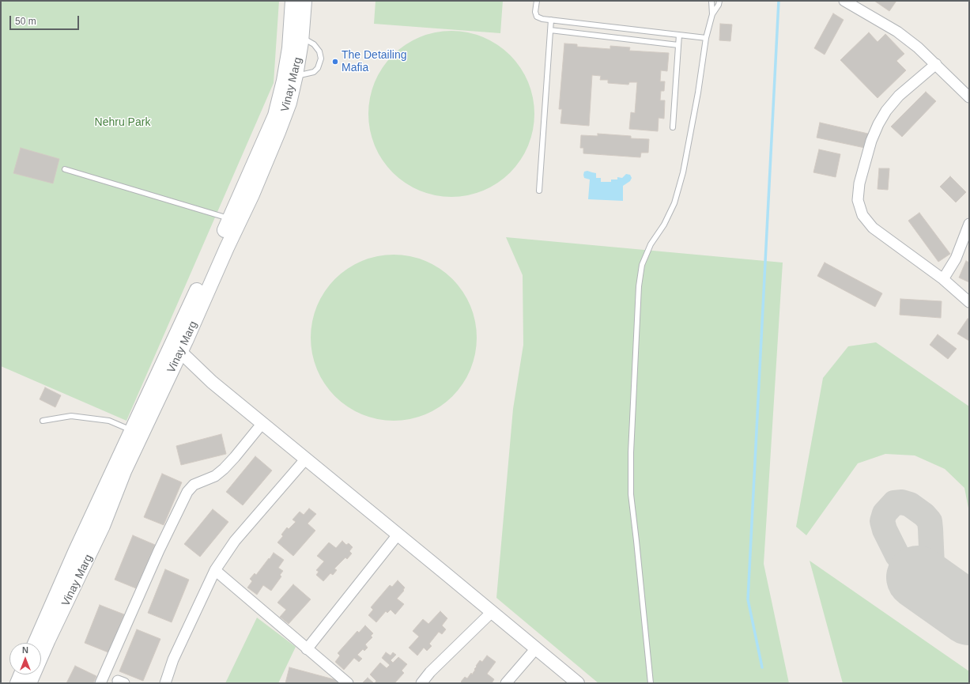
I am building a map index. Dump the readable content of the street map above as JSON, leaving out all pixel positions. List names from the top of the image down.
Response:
{
  "streets": {
    "main road": ["Vinay Marg"]
  },
  "parks": ["Nehru Park"],
  "places": ["The Detailing Mafia"],
  "scale_bar": "50 m",
  "north": "top"
}
